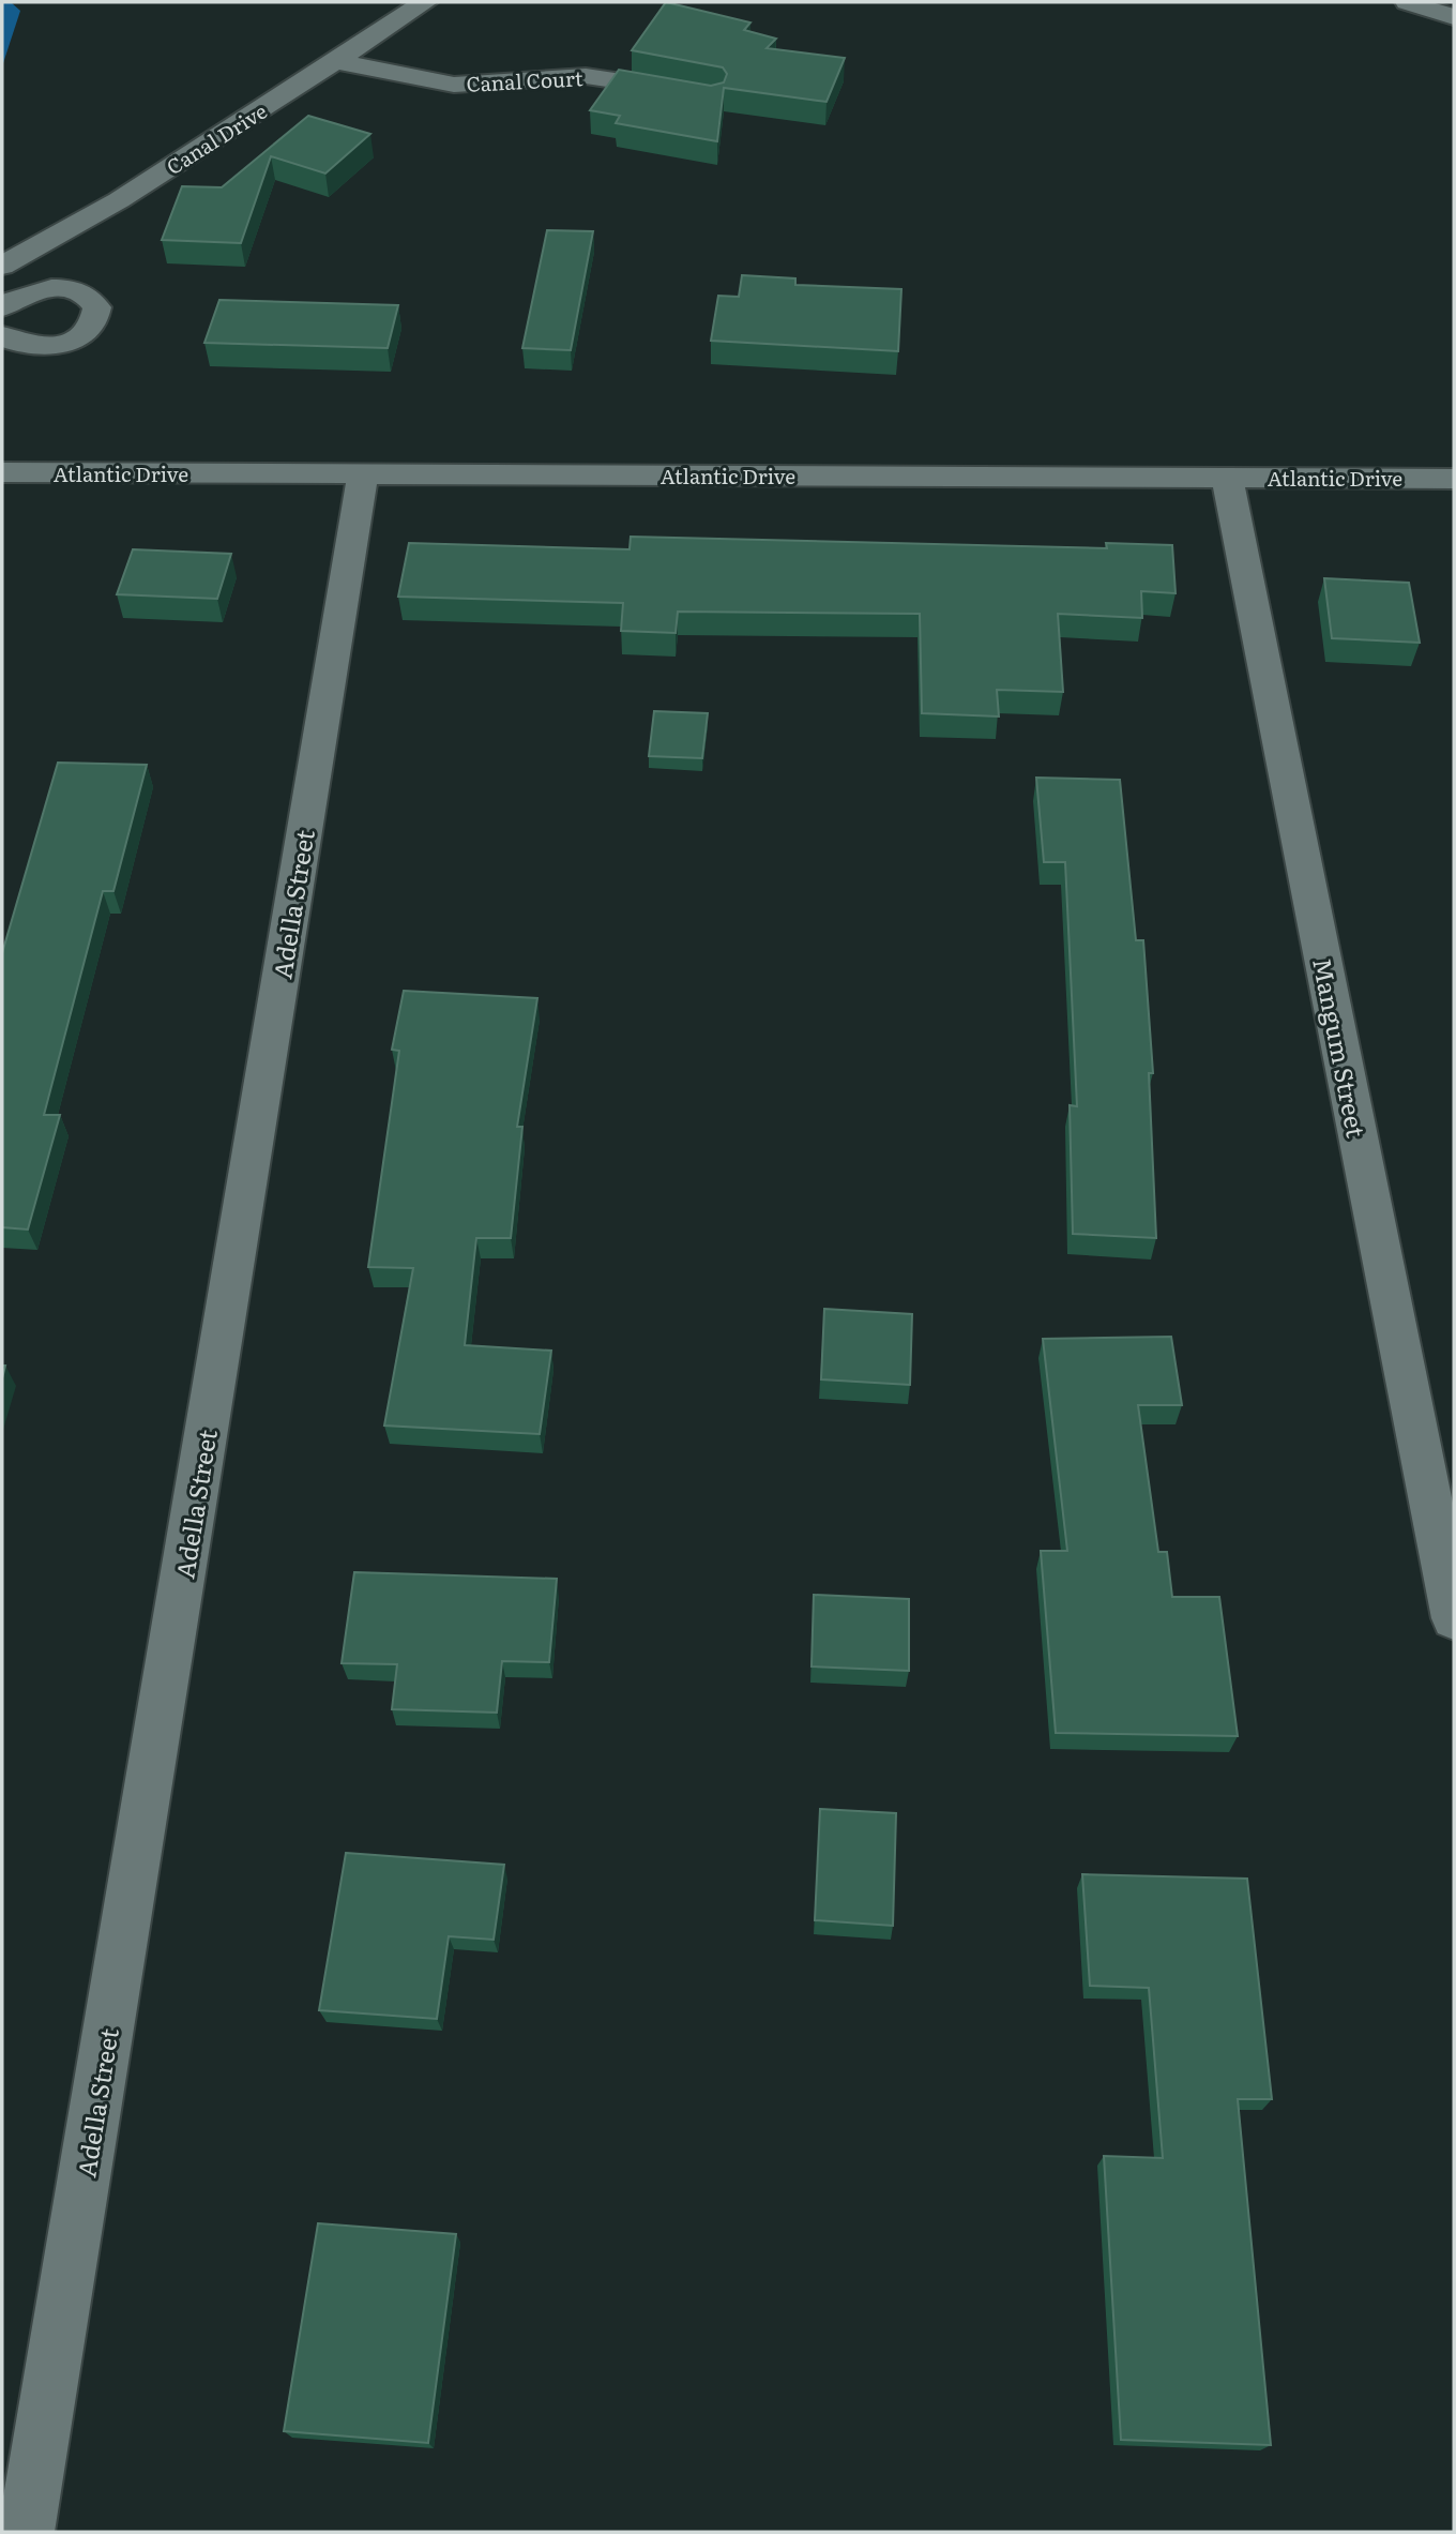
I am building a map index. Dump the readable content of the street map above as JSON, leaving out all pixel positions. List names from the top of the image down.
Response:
{
  "streets": {
    "street": [
      "Canal Court",
      "Canal Drive",
      "Atlantic Drive",
      "Adella Street",
      "Mangum Street"
    ]
  },
  "crossings": [
    ["Canal Court", "Canal Drive"],
    ["Atlantic Drive", "Adella Street"],
    ["Atlantic Drive", "Mangum Street"]
  ]
}
